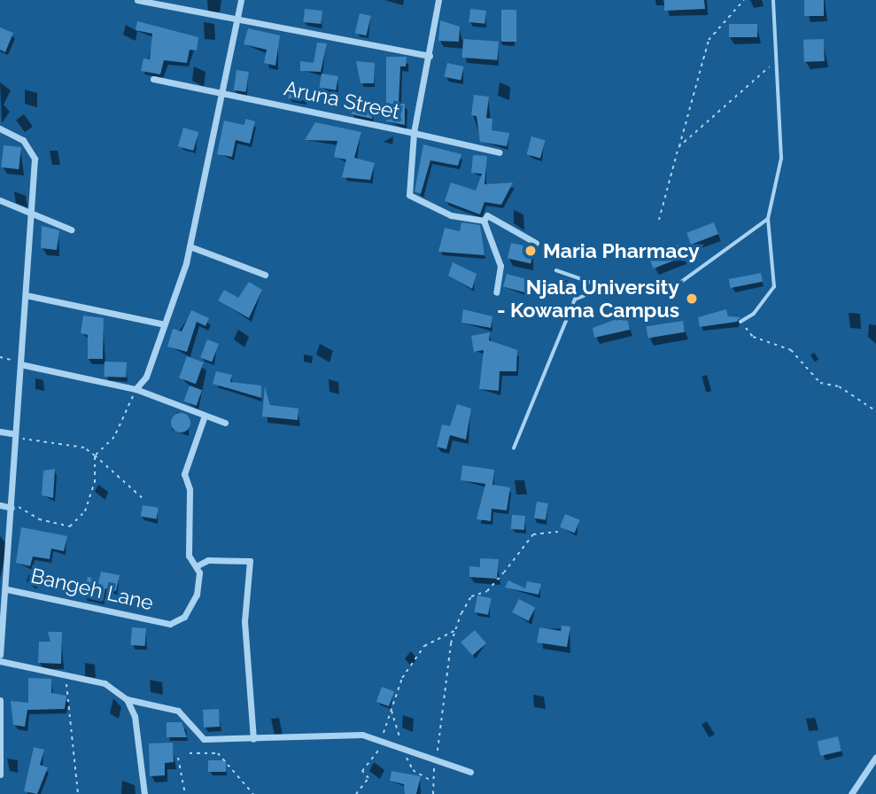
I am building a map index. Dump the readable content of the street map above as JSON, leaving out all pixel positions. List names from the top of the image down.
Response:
{
  "streets": {
    "street": ["Aruna Street", "Bangeh Lane"]
  },
  "places": ["Maria Pharmacy", "Njala University - Kowama Campus"]
}
